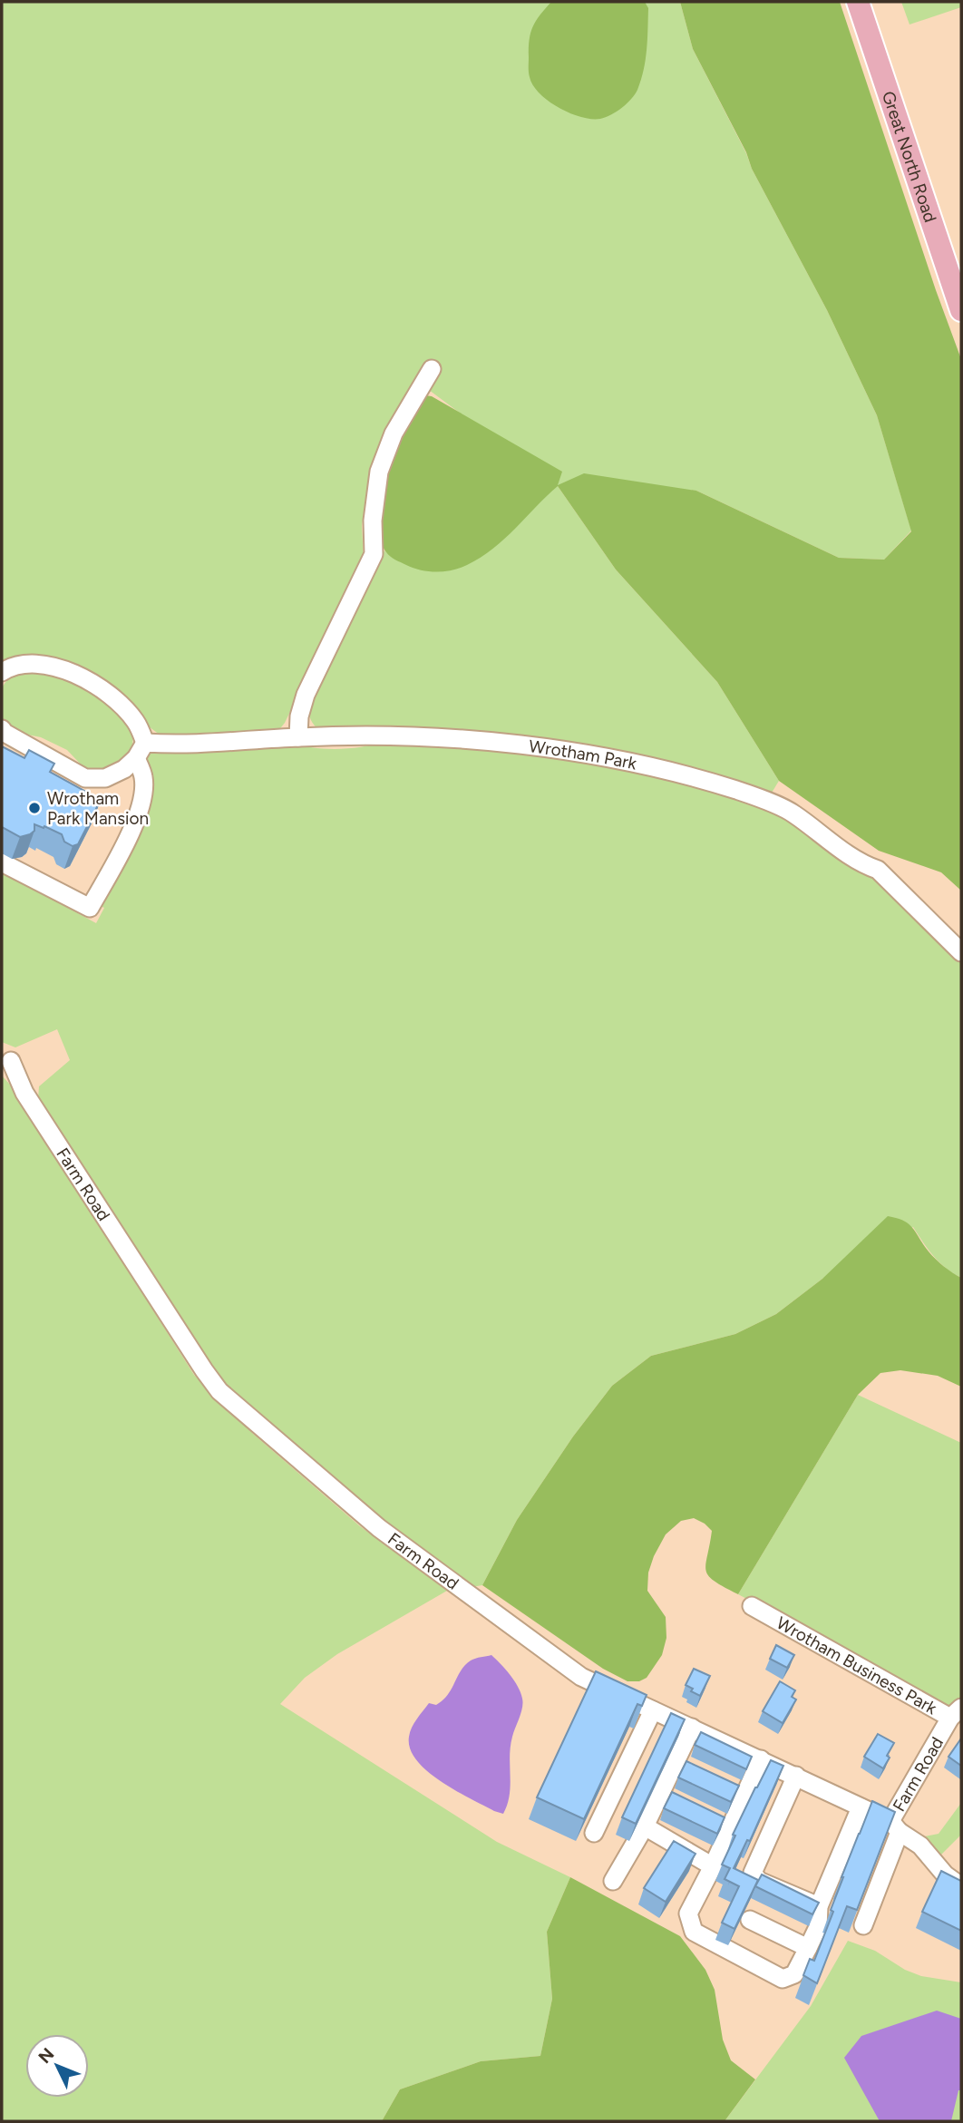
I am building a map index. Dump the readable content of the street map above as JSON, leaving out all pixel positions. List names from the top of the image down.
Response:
{
  "streets": {
    "main road": ["Great North Road"],
    "lane": ["Wrotham Park", "Farm Road", "Wrotham Business Park"]
  },
  "crossings": [
    ["Farm Road", "Wrotham Business Park"]
  ],
  "places": ["Wrotham Park Mansion"],
  "north": "top left"
}
